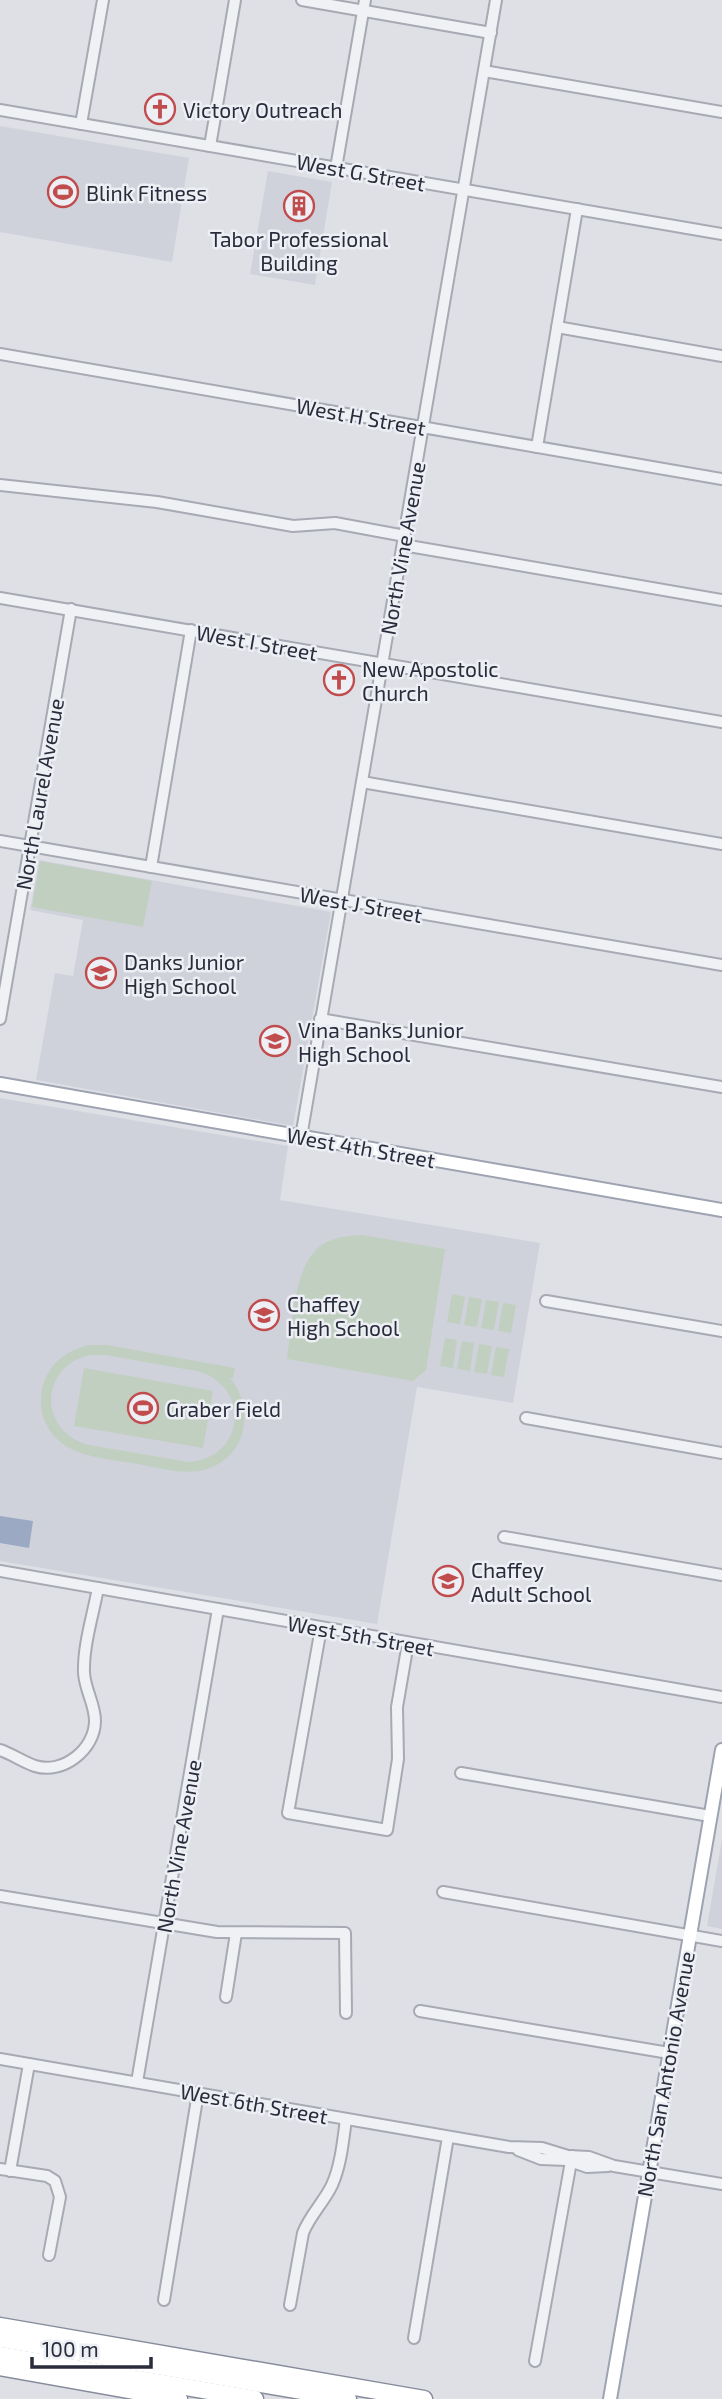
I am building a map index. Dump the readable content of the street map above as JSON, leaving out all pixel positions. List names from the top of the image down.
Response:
{
  "streets": {
    "main road": ["West 4th Street", "North San Antonio Avenue"],
    "street": [
      "West G Street",
      "West H Street",
      "North Vine Avenue",
      "West I Street",
      "North Laurel Avenue",
      "West J Street",
      "West 5th Street",
      "West 6th Street"
    ]
  },
  "crossings": [
    ["West G Street", "North Vine Avenue"],
    ["West H Street", "North Vine Avenue"],
    ["North Vine Avenue", "West I Street"],
    ["North Vine Avenue", "West J Street"],
    ["North Vine Avenue", "West 4th Street"],
    ["North Vine Avenue", "West 5th Street"],
    ["North Vine Avenue", "West 6th Street"],
    ["West I Street", "North Laurel Avenue"],
    ["North Laurel Avenue", "West J Street"],
    ["North San Antonio Avenue", "West 6th Street"]
  ],
  "places": {
    "church": ["Victory Outreach", "New Apostolic Church"],
    "sports": ["Blink Fitness", "Graber Field"],
    "building": ["Tabor Professional Building"],
    "school or university": [
      "Danks Junior High School",
      "Vina Banks Junior High School",
      "Chaffey High School",
      "Chaffey Adult School"
    ]
  },
  "scale_bar": "100 m"
}
